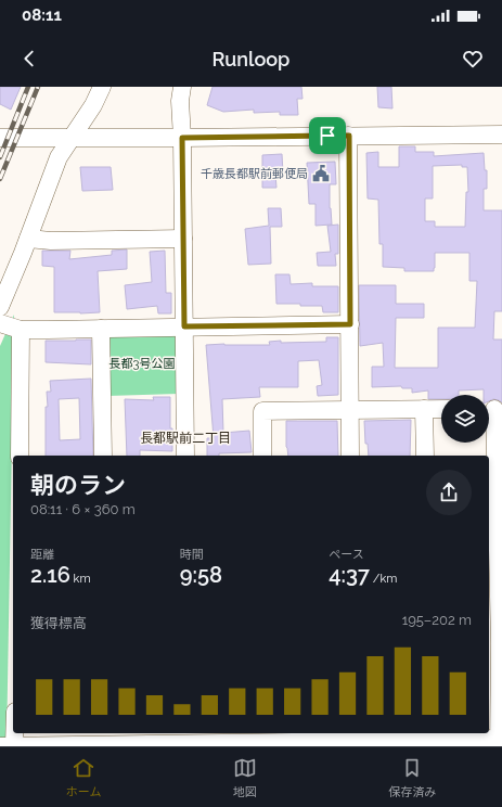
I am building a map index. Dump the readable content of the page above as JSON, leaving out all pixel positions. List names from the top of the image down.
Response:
{
  "districts": ["長都駅前二丁目"],
  "parks": ["長都3号公園"],
  "places": {
    "public building": ["千歳長都駅前郵便局"]
  },
  "page": {
    "status": "08:11",
    "header": "Runloop",
    "heading": ["朝のラン", "08:11 · 6 × 360 m"],
    "stats": [
      ["距離", "2.16 km"],
      ["時間", "9:58"],
      ["ペース", "4:37 /km"]
    ],
    "chart": ["獲得標高", "195–202 m"],
    "tabs": ["ホーム", "地図", "保存済み"]
  }
}
